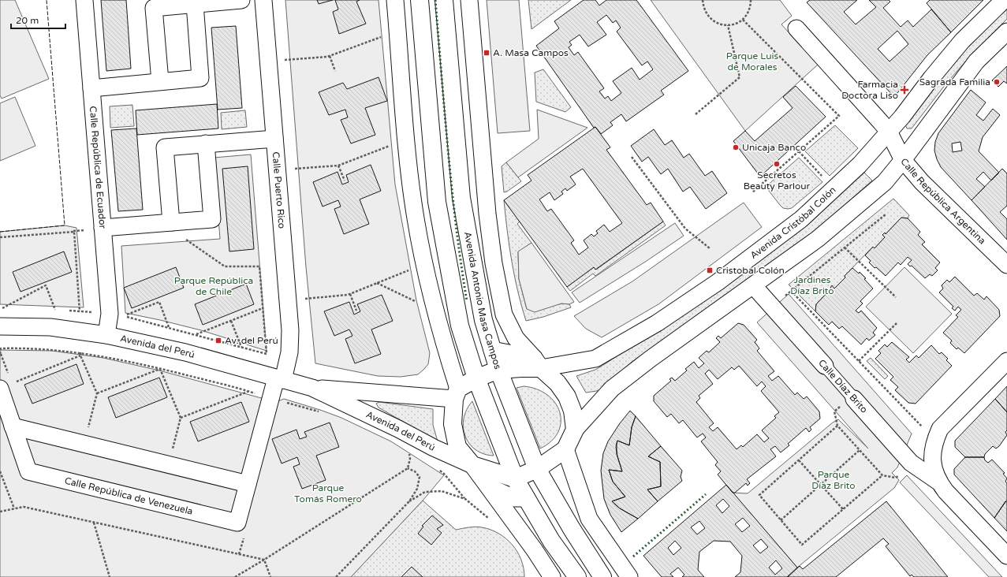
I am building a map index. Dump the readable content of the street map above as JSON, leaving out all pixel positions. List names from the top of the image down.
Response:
{
  "streets": {
    "highway": ["Avenida Antonio Masa Campos"],
    "street": [
      "Calle República de Ecuador",
      "Calle Puerto Rico",
      "Calle República Argentina",
      "Avenida Cristóbal Colón",
      "Avenida del Perú",
      "Calle Díaz Brito",
      "Calle República de Venezuela"
    ]
  },
  "crossings": [
    ["Calle República de Ecuador", "Avenida del Perú"],
    ["Calle Puerto Rico", "Avenida del Perú"],
    ["Calle Puerto Rico", "Calle República de Venezuela"],
    ["Calle República Argentina", "Avenida Cristóbal Colón"],
    ["Avenida Cristóbal Colón", "Avenida Antonio Masa Campos"],
    ["Avenida del Perú", "Calle República de Venezuela"]
  ],
  "parks": [
    "Parque Luis de Morales",
    "Jardines Díaz Brito",
    "Parque República de Chile",
    "Parque Díaz Brito",
    "Parque Tomás Romero"
  ],
  "places": {
    "transit": ["A. Masa Campos", "Cristobal Colón", "Av. del Perú"],
    "other": ["Sagrada Familia", "Unicaja Banco", "Secretos Beauty Parlour"],
    "health": ["Farmacia Doctora Liso"]
  },
  "scale_bar": "20 m"
}
